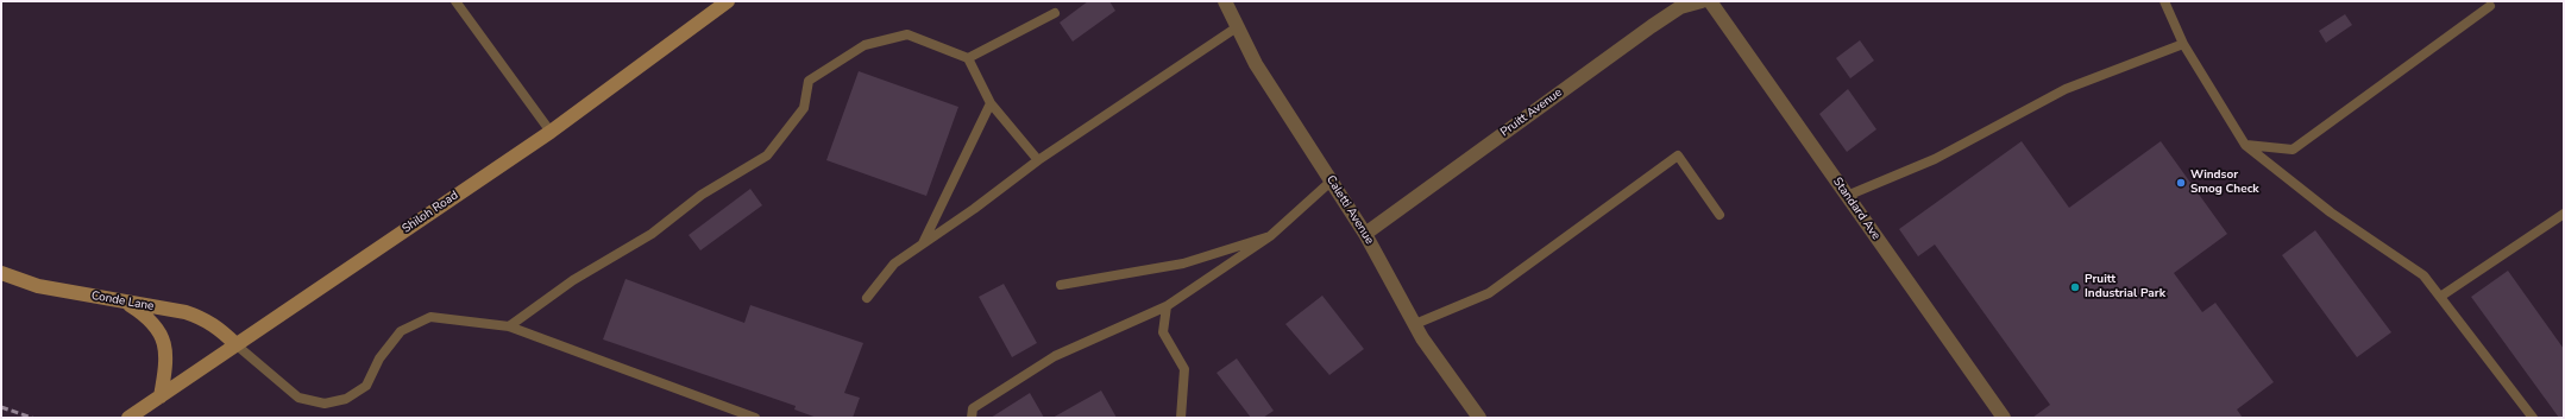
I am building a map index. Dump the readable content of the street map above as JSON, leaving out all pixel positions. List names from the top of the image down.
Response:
{
  "streets": {
    "main road": ["Shiloh Road", "Conde Lane"],
    "street": ["Pruitt Avenue", "Standard Ave", "Caletti Avenue"]
  },
  "crossings": [
    ["Pruitt Avenue", "Caletti Avenue"],
    ["Shiloh Road", "Conde Lane"]
  ],
  "places": ["Windsor Smog Check", "Pruitt Industrial Park"]
}
